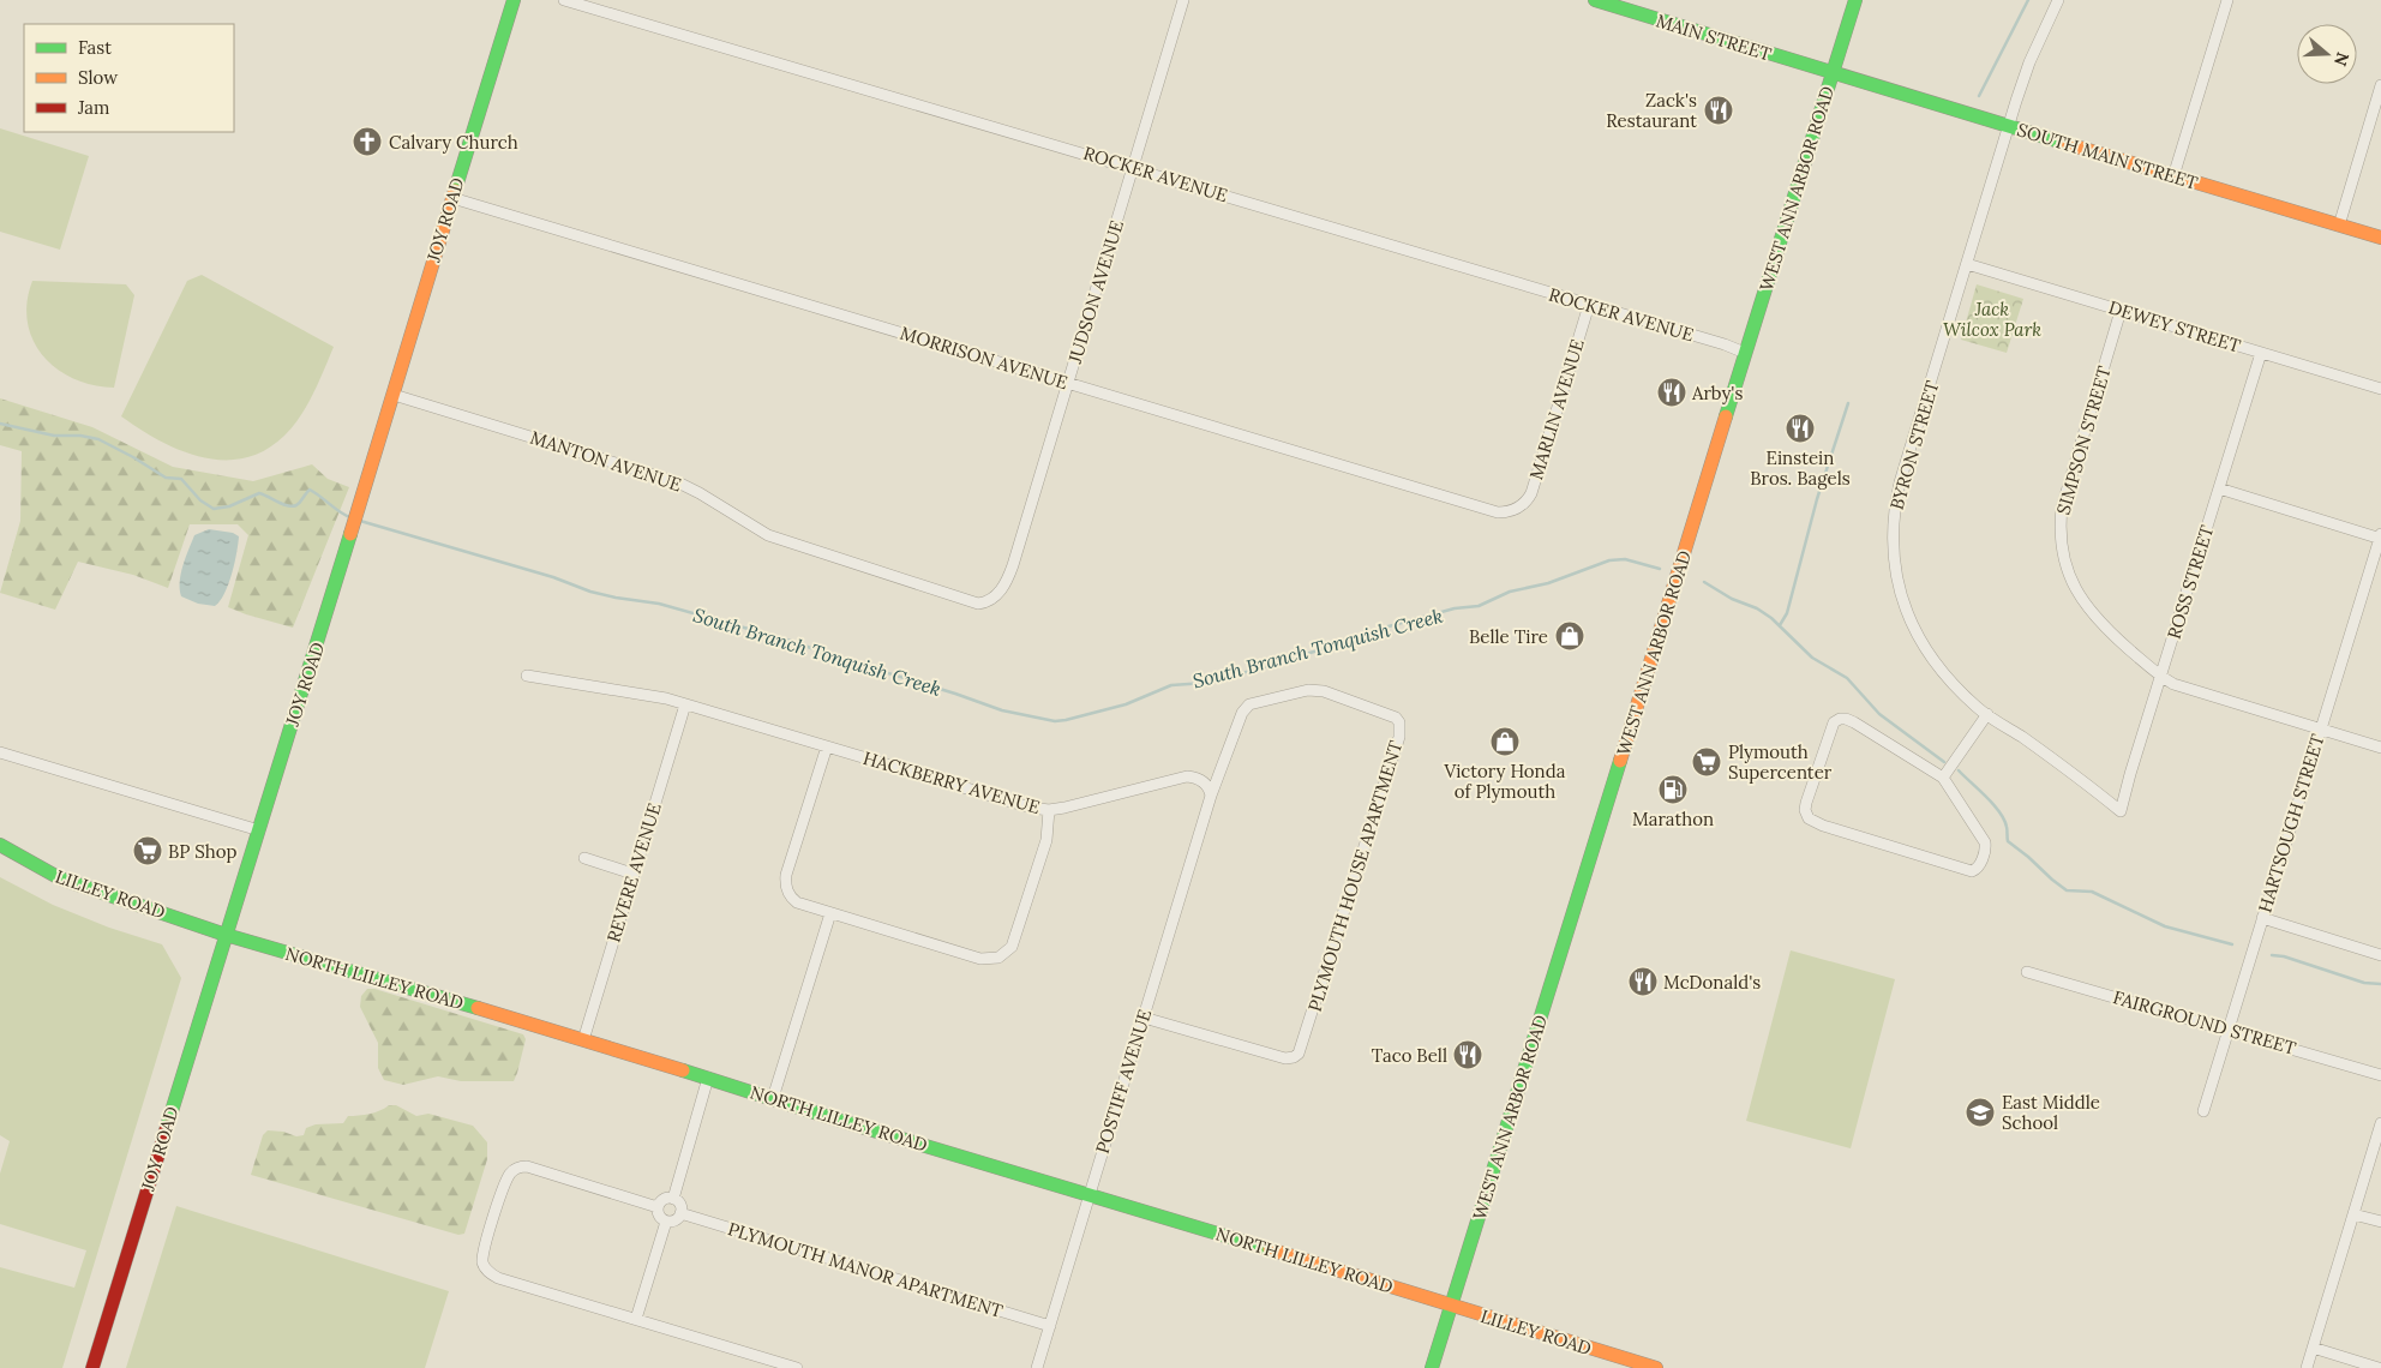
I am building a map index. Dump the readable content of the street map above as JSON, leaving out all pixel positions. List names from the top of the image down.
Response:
{
  "streets": {
    "street": [
      "MAIN STREET",
      "SOUTH MAIN STREET",
      "ROCKER AVENUE",
      "WEST ANN ARBOR ROAD",
      "JOY ROAD",
      "JUDSON AVENUE",
      "DEWEY STREET",
      "MORRISON AVENUE",
      "MARLIN AVENUE",
      "SIMPSON STREET",
      "BYRON STREET",
      "MANTON AVENUE",
      "ROSS STREET",
      "HACKBERRY AVENUE",
      "HARTSOUGH STREET",
      "REVERE AVENUE",
      "PLYMOUTH HOUSE APARTMENT",
      "LILLEY ROAD",
      "NORTH LILLEY ROAD",
      "FAIRGROUND STREET",
      "POSTIFF AVENUE",
      "PLYMOUTH MANOR APARTMENT"
    ]
  },
  "crossings": [
    ["MAIN STREET", "SOUTH MAIN STREET"],
    ["MAIN STREET", "WEST ANN ARBOR ROAD"],
    ["SOUTH MAIN STREET", "WEST ANN ARBOR ROAD"],
    ["SOUTH MAIN STREET", "BYRON STREET"],
    ["ROCKER AVENUE", "WEST ANN ARBOR ROAD"],
    ["ROCKER AVENUE", "JUDSON AVENUE"],
    ["ROCKER AVENUE", "MARLIN AVENUE"],
    ["WEST ANN ARBOR ROAD", "LILLEY ROAD"],
    ["WEST ANN ARBOR ROAD", "NORTH LILLEY ROAD"],
    ["JOY ROAD", "MORRISON AVENUE"],
    ["JOY ROAD", "MANTON AVENUE"],
    ["JOY ROAD", "LILLEY ROAD"],
    ["JOY ROAD", "NORTH LILLEY ROAD"],
    ["JUDSON AVENUE", "MORRISON AVENUE"],
    ["JUDSON AVENUE", "MANTON AVENUE"],
    ["DEWEY STREET", "SIMPSON STREET"],
    ["DEWEY STREET", "BYRON STREET"],
    ["DEWEY STREET", "ROSS STREET"],
    ["MORRISON AVENUE", "MARLIN AVENUE"],
    ["SIMPSON STREET", "ROSS STREET"],
    ["SIMPSON STREET", "HARTSOUGH STREET"],
    ["BYRON STREET", "ROSS STREET"],
    ["HACKBERRY AVENUE", "REVERE AVENUE"],
    ["HACKBERRY AVENUE", "PLYMOUTH HOUSE APARTMENT"],
    ["HACKBERRY AVENUE", "POSTIFF AVENUE"],
    ["HARTSOUGH STREET", "FAIRGROUND STREET"],
    ["REVERE AVENUE", "NORTH LILLEY ROAD"],
    ["PLYMOUTH HOUSE APARTMENT", "POSTIFF AVENUE"],
    ["LILLEY ROAD", "NORTH LILLEY ROAD"],
    ["NORTH LILLEY ROAD", "POSTIFF AVENUE"],
    ["POSTIFF AVENUE", "PLYMOUTH MANOR APARTMENT"]
  ],
  "water": ["South Branch Tonquish Creek"],
  "parks": ["Jack Wilcox Park"],
  "places": {
    "restaurant": [
      "Zack's Restaurant",
      "Arby's",
      "Einstein Bros. Bagels",
      "McDonald's",
      "Taco Bell"
    ],
    "church": ["Calvary Church"],
    "shop": ["Belle Tire", "Victory Honda of Plymouth"],
    "supermarket": ["Plymouth Supercenter", "BP Shop"],
    "fuel station": ["Marathon"],
    "school or university": ["East Middle School"]
  },
  "legend": ["Fast", "Slow", "Jam"],
  "north": "right"
}
